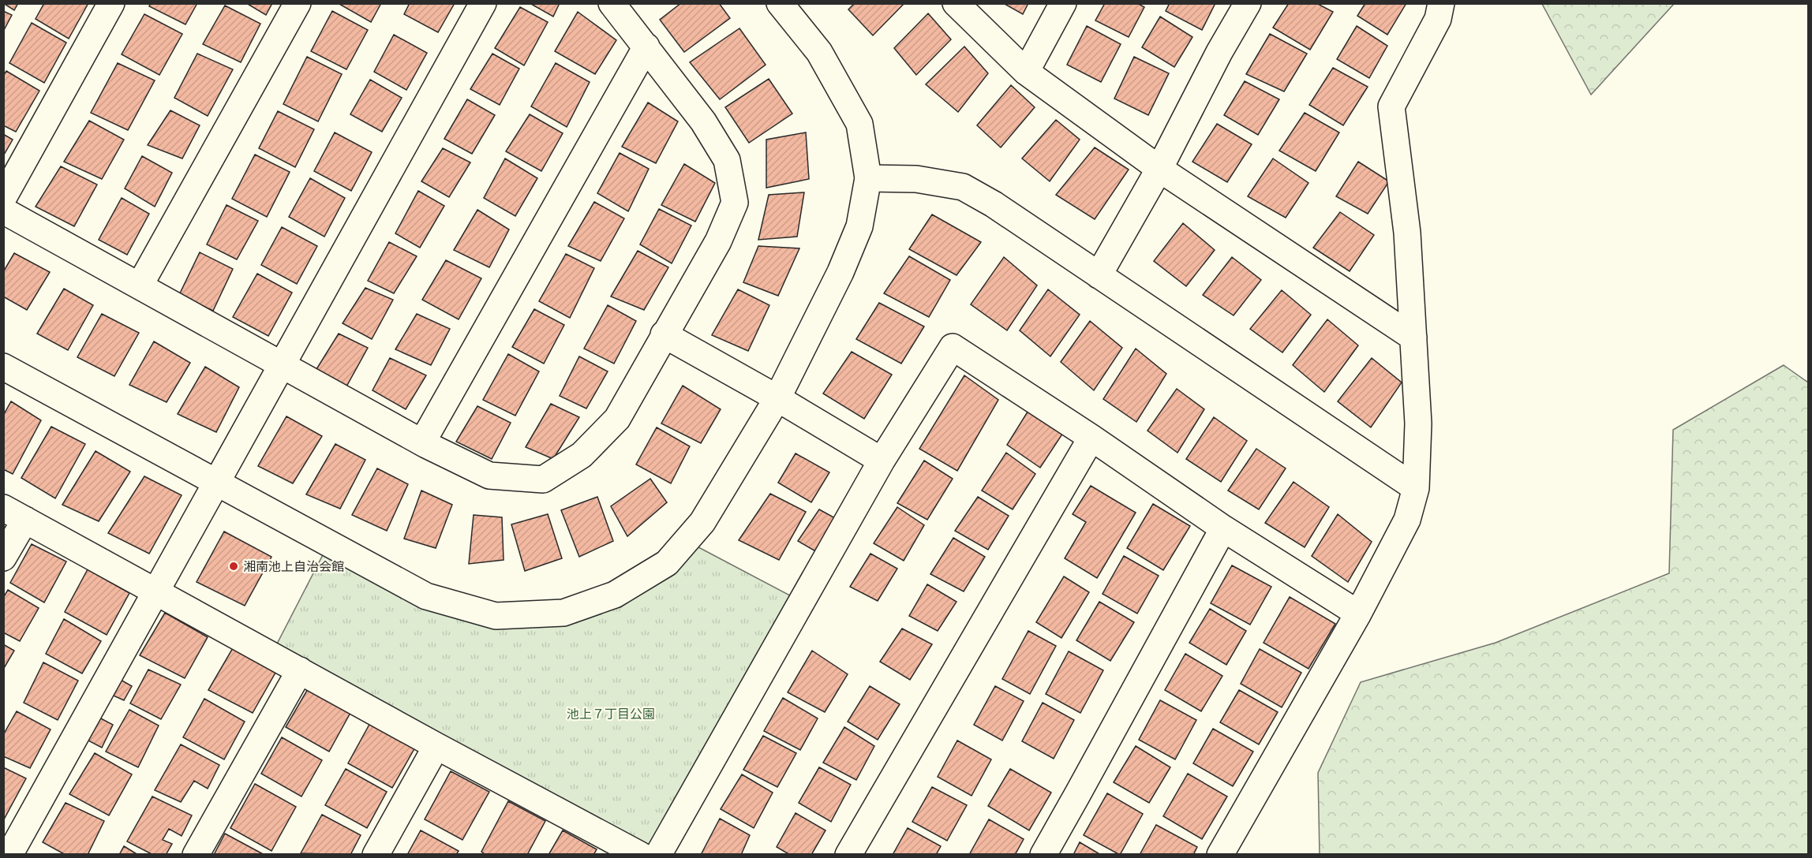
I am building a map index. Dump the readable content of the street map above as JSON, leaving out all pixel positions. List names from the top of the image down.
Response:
{
  "parks": ["池上７丁目公園"],
  "places": ["湘南池上自治会館"]
}
